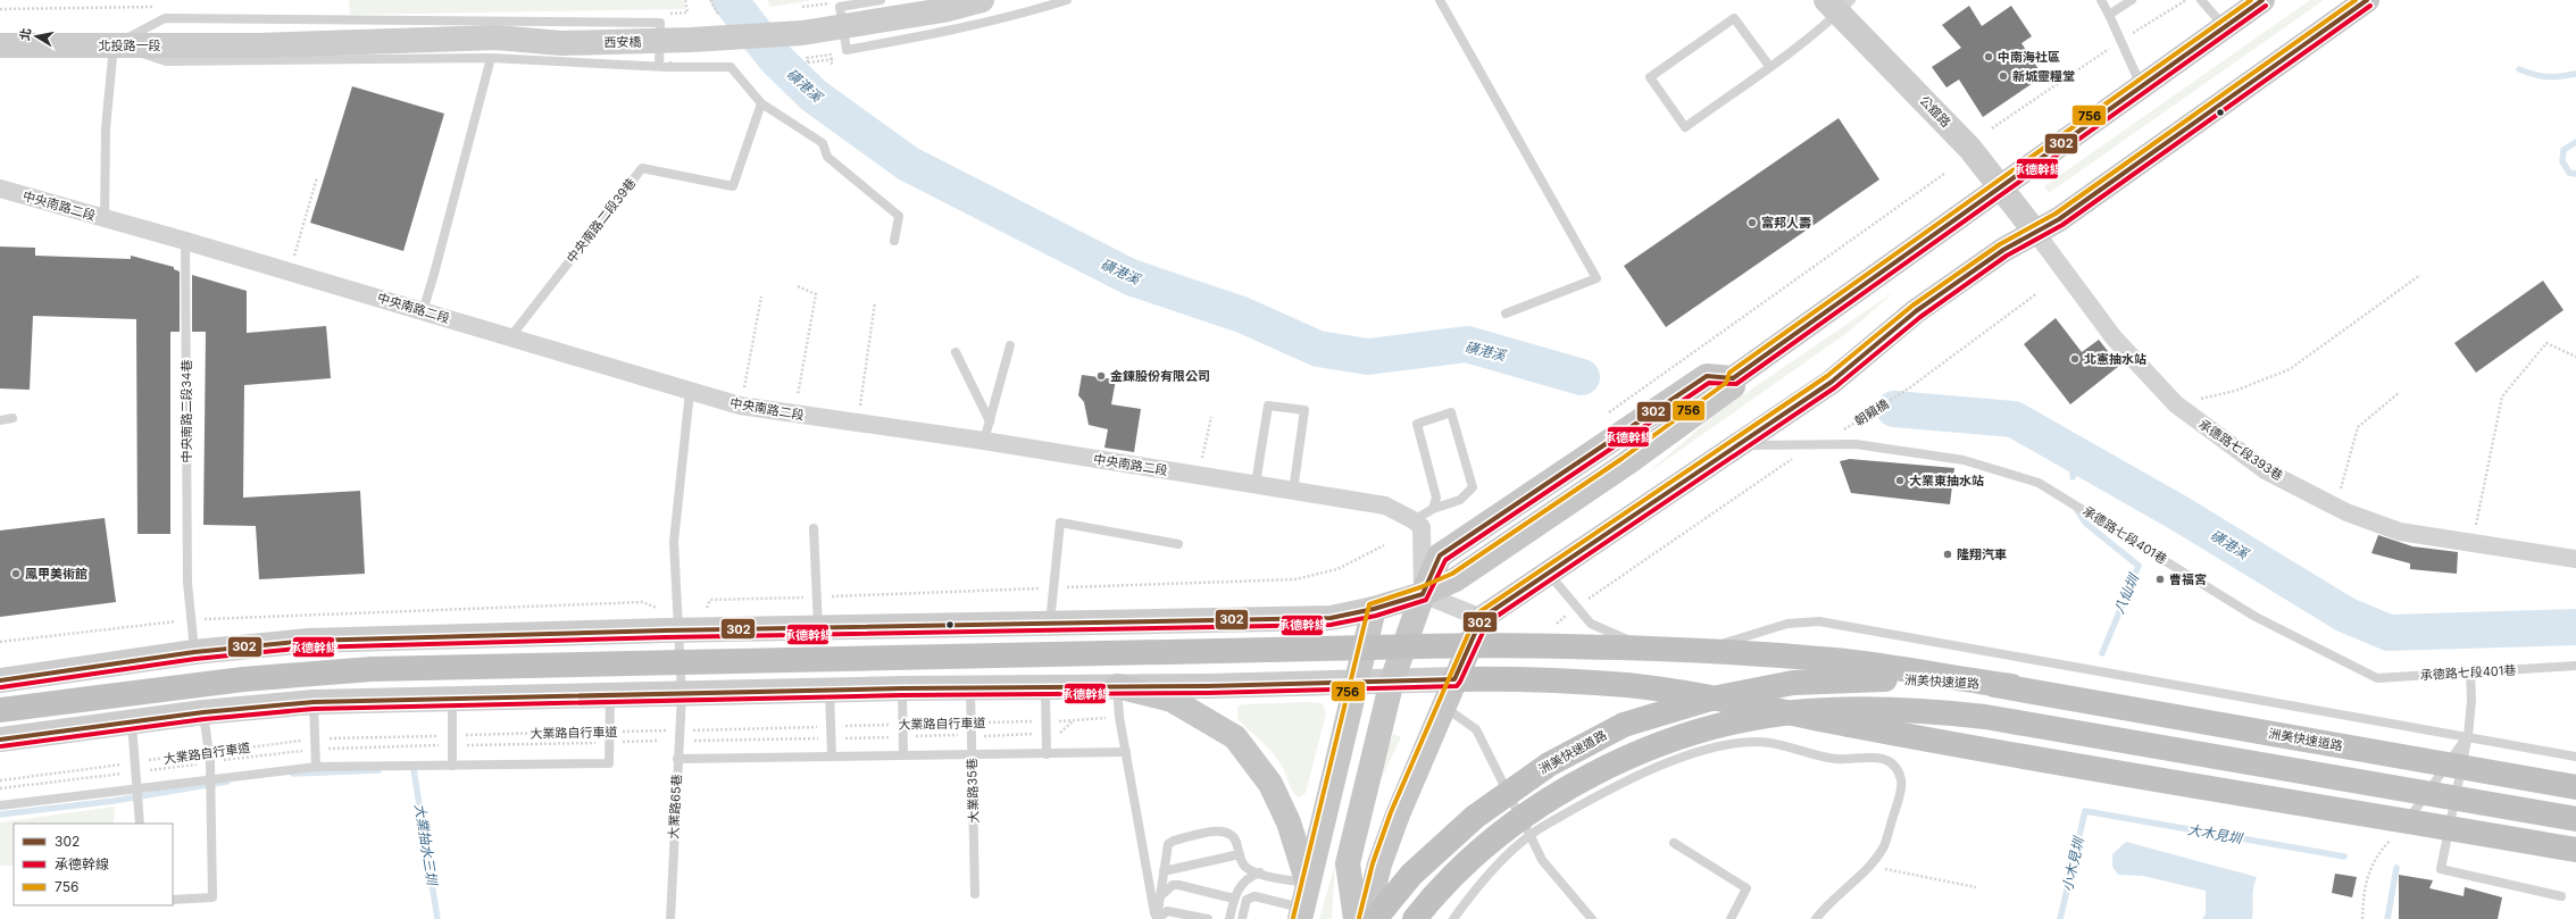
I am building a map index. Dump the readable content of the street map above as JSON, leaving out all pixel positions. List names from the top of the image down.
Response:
{
  "streets": {
    "highway": ["洲美快速道路"],
    "main road": ["西安橋", "北投路一段", "公舘路"],
    "street": ["中央南路二段", "承德路七段393巷"],
    "lane": [
      "中央南路二段39巷",
      "中央南路二段34巷",
      "承德路七段401巷",
      "大業路35巷",
      "大業路65巷"
    ],
    "path": ["朝籟橋", "大業路自行車道"]
  },
  "crossings": [
    ["西安橋", "北投路一段"],
    ["公舘路", "承德路七段393巷"],
    ["中央南路二段", "中央南路二段39巷"],
    ["中央南路二段", "中央南路二段34巷"],
    ["中央南路二段", "大業路65巷"],
    ["朝籟橋", "承德路七段401巷"],
    ["大業路自行車道", "大業路35巷"],
    ["大業路自行車道", "大業路65巷"]
  ],
  "water": [
    "磺港溪",
    "八仙圳",
    "大木見圳",
    "大業抽水三圳",
    "小木見圳"
  ],
  "places": [
    "中南海社區",
    "新城靈糧堂",
    "富邦人壽",
    "北憲抽水站",
    "金鍊股份有限公司",
    "大業東抽水站",
    "隆翔汽車",
    "鳳甲美術館",
    "曹福宮"
  ],
  "lines": ["transit line 302", "transit line 756", "transit line 承德幹線"],
  "legend": ["302", "承德幹線", "756"],
  "north": "left"
}
